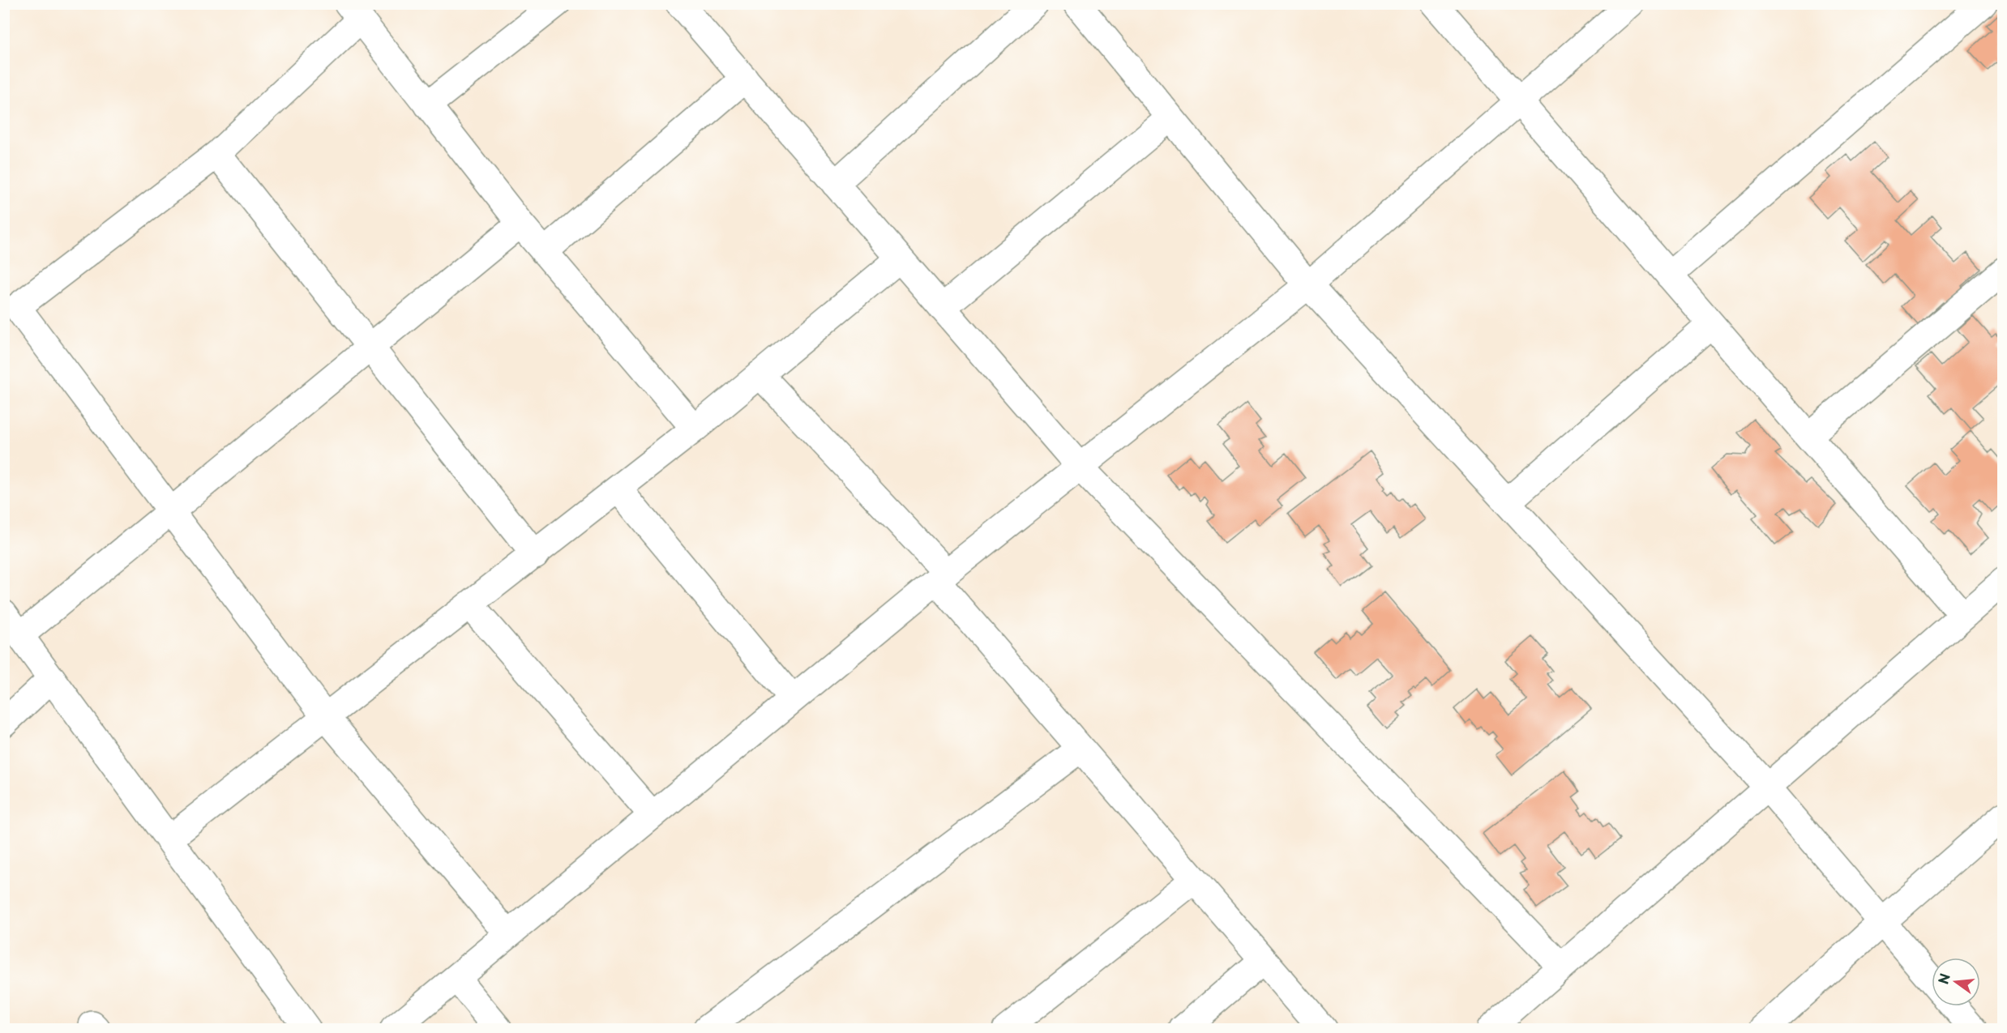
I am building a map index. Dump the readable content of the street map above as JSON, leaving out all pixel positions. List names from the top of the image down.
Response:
{
  "north": "left"
}
